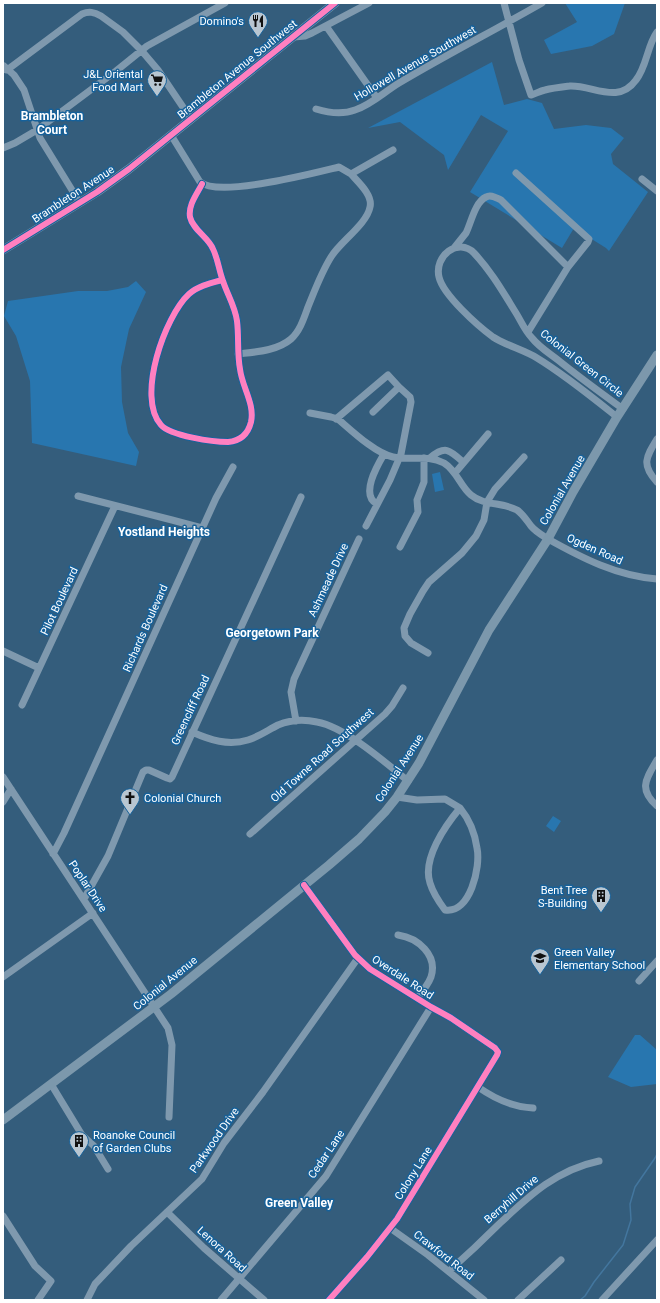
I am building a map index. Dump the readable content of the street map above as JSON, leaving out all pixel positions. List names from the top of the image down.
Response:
{
  "streets": {
    "main road": ["Brambleton Avenue Southwest", "Brambleton Avenue", "Colonial Avenue"],
    "street": [
      "Hollowell Avenue Southwest",
      "Colonial Green Circle",
      "Ogden Road",
      "Ashmeade Drive",
      "Pilot Boulevard",
      "Richards Boulevard",
      "Greencliff Road",
      "Old Towne Road Southwest",
      "Poplar Drive",
      "Overdale Road",
      "Parkwood Drive",
      "Cedar Lane",
      "Colony Lane",
      "Berryhill Drive",
      "Lenora Road",
      "Crawford Road"
    ]
  },
  "crossings": [
    ["Brambleton Avenue Southwest", "Brambleton Avenue"],
    ["Colonial Green Circle", "Colonial Avenue"],
    ["Colonial Avenue", "Ogden Road"],
    ["Colonial Avenue", "Poplar Drive"],
    ["Colonial Avenue", "Overdale Road"],
    ["Richards Boulevard", "Poplar Drive"],
    ["Greencliff Road", "Poplar Drive"],
    ["Overdale Road", "Parkwood Drive"],
    ["Overdale Road", "Cedar Lane"],
    ["Overdale Road", "Colony Lane"],
    ["Parkwood Drive", "Lenora Road"],
    ["Cedar Lane", "Lenora Road"],
    ["Colony Lane", "Crawford Road"],
    ["Berryhill Drive", "Crawford Road"]
  ],
  "districts": [
    "Brambleton Court",
    "Yostland Heights",
    "Georgetown Park",
    "Green Valley"
  ],
  "places": {
    "restaurant": ["Domino's"],
    "supermarket": ["J&L Oriental Food Mart"],
    "church": ["Colonial Church"],
    "building": ["Bent Tree S-Building", "Roanoke Council of Garden Clubs"],
    "school or university": ["Green Valley Elementary School"]
  }
}
